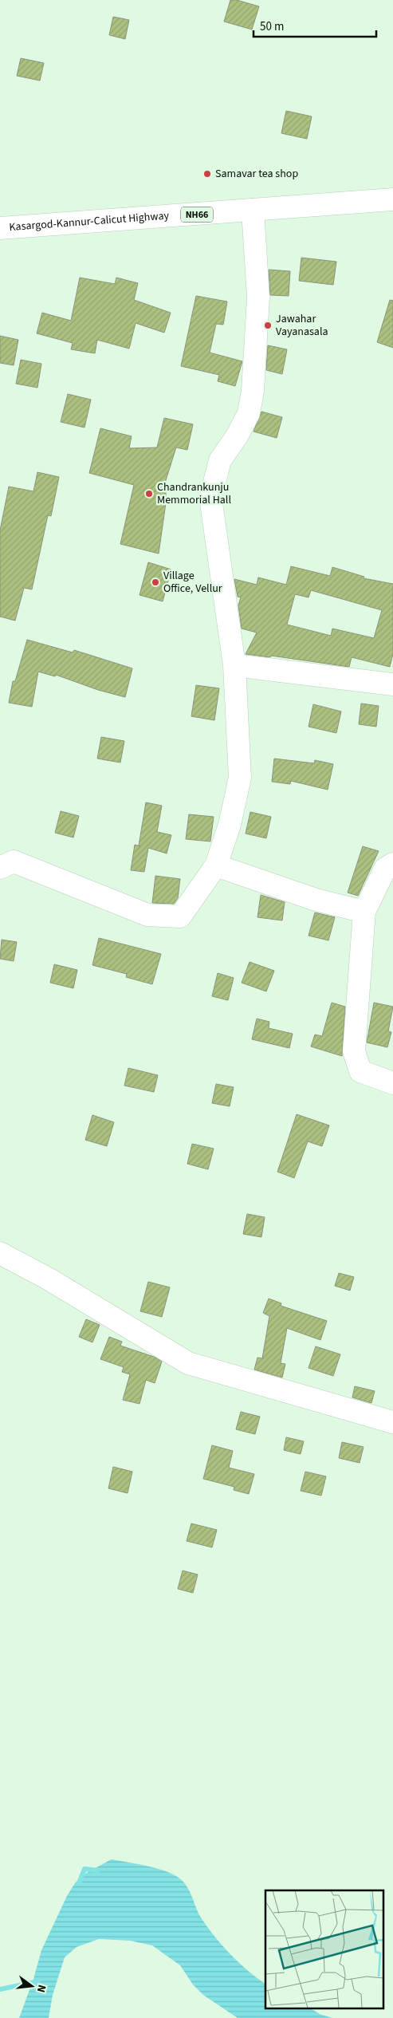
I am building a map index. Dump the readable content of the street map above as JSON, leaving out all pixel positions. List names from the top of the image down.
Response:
{
  "streets": {
    "main road": ["NH66", "Kasargod-Kannur-Calicut Highway"]
  },
  "places": [
    "Samavar tea shop",
    "Jawahar Vayanasala",
    "Chandrankunju Memmorial Hall",
    "Village Office, Vellur"
  ],
  "scale_bar": "50 m",
  "north": "right"
}
